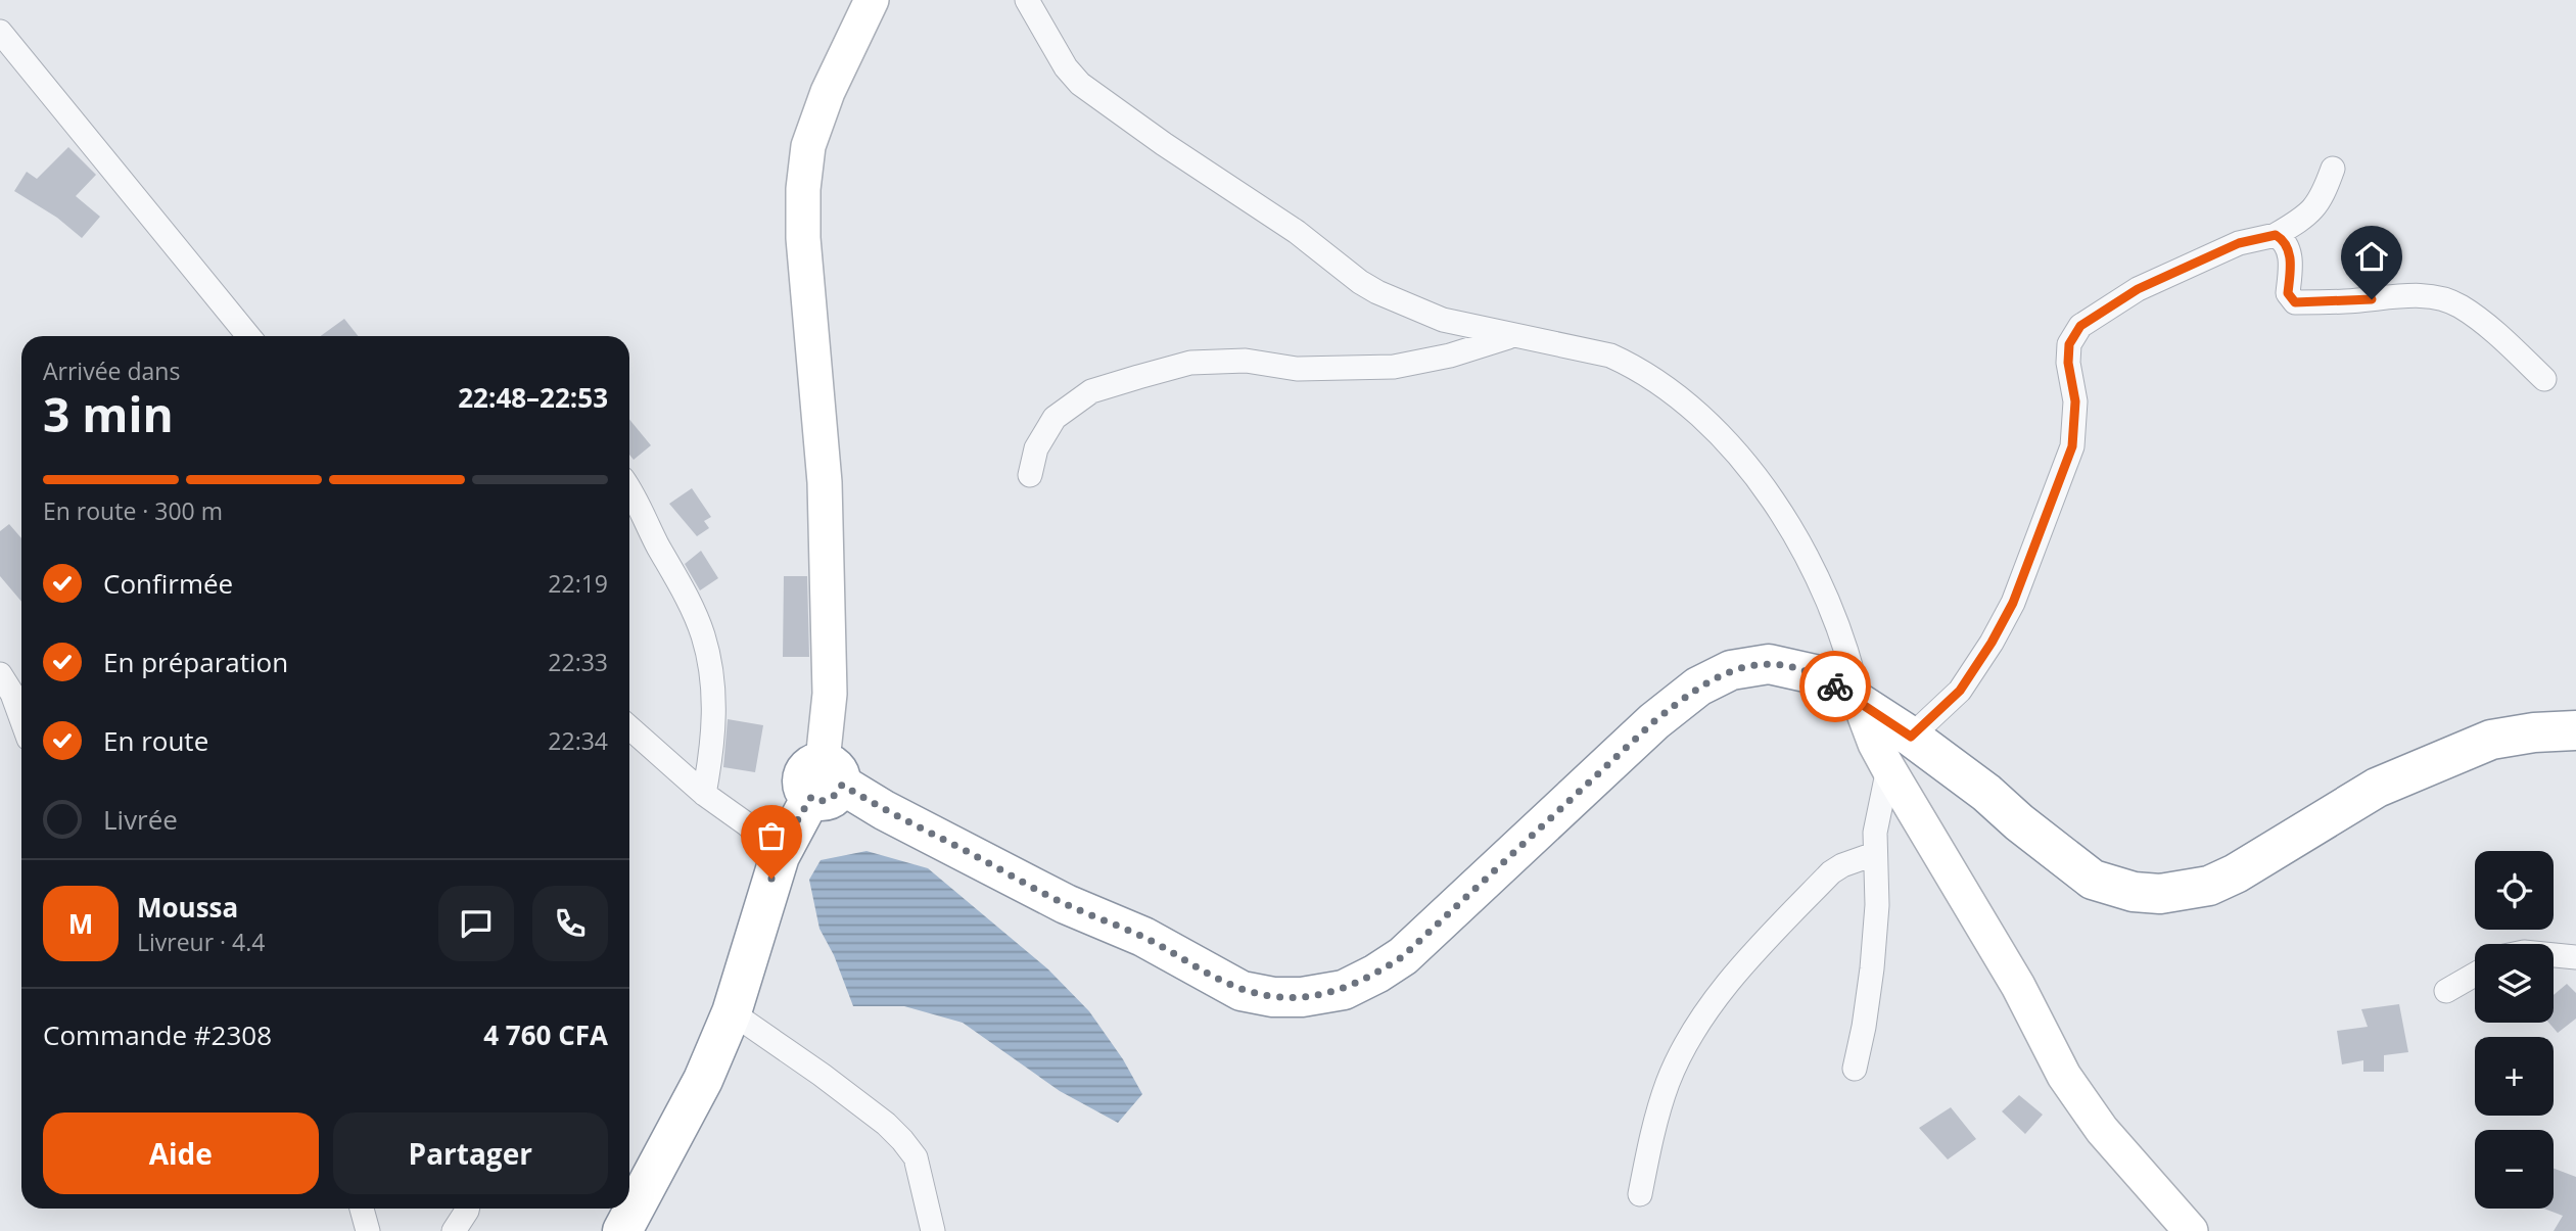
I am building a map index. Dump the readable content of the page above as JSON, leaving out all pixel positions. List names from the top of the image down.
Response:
{
  "page": {
    "heading": ["3 min", "Arrivée dans", "22:48–22:53"],
    "panel": [
      "Moussa",
      "Livreur · 4.4",
      "Commande #2308",
      "4 760 CFA"
    ],
    "bar": "En route · 300 m",
    "list": [
      ["Confirmée", "22:19"],
      ["En préparation", "22:33"],
      ["En route", "22:34"],
      "Livrée"
    ],
    "map_buttons": ["+", "−"],
    "round": "M",
    "buttons": ["Aide", "Partager"]
  }
}
